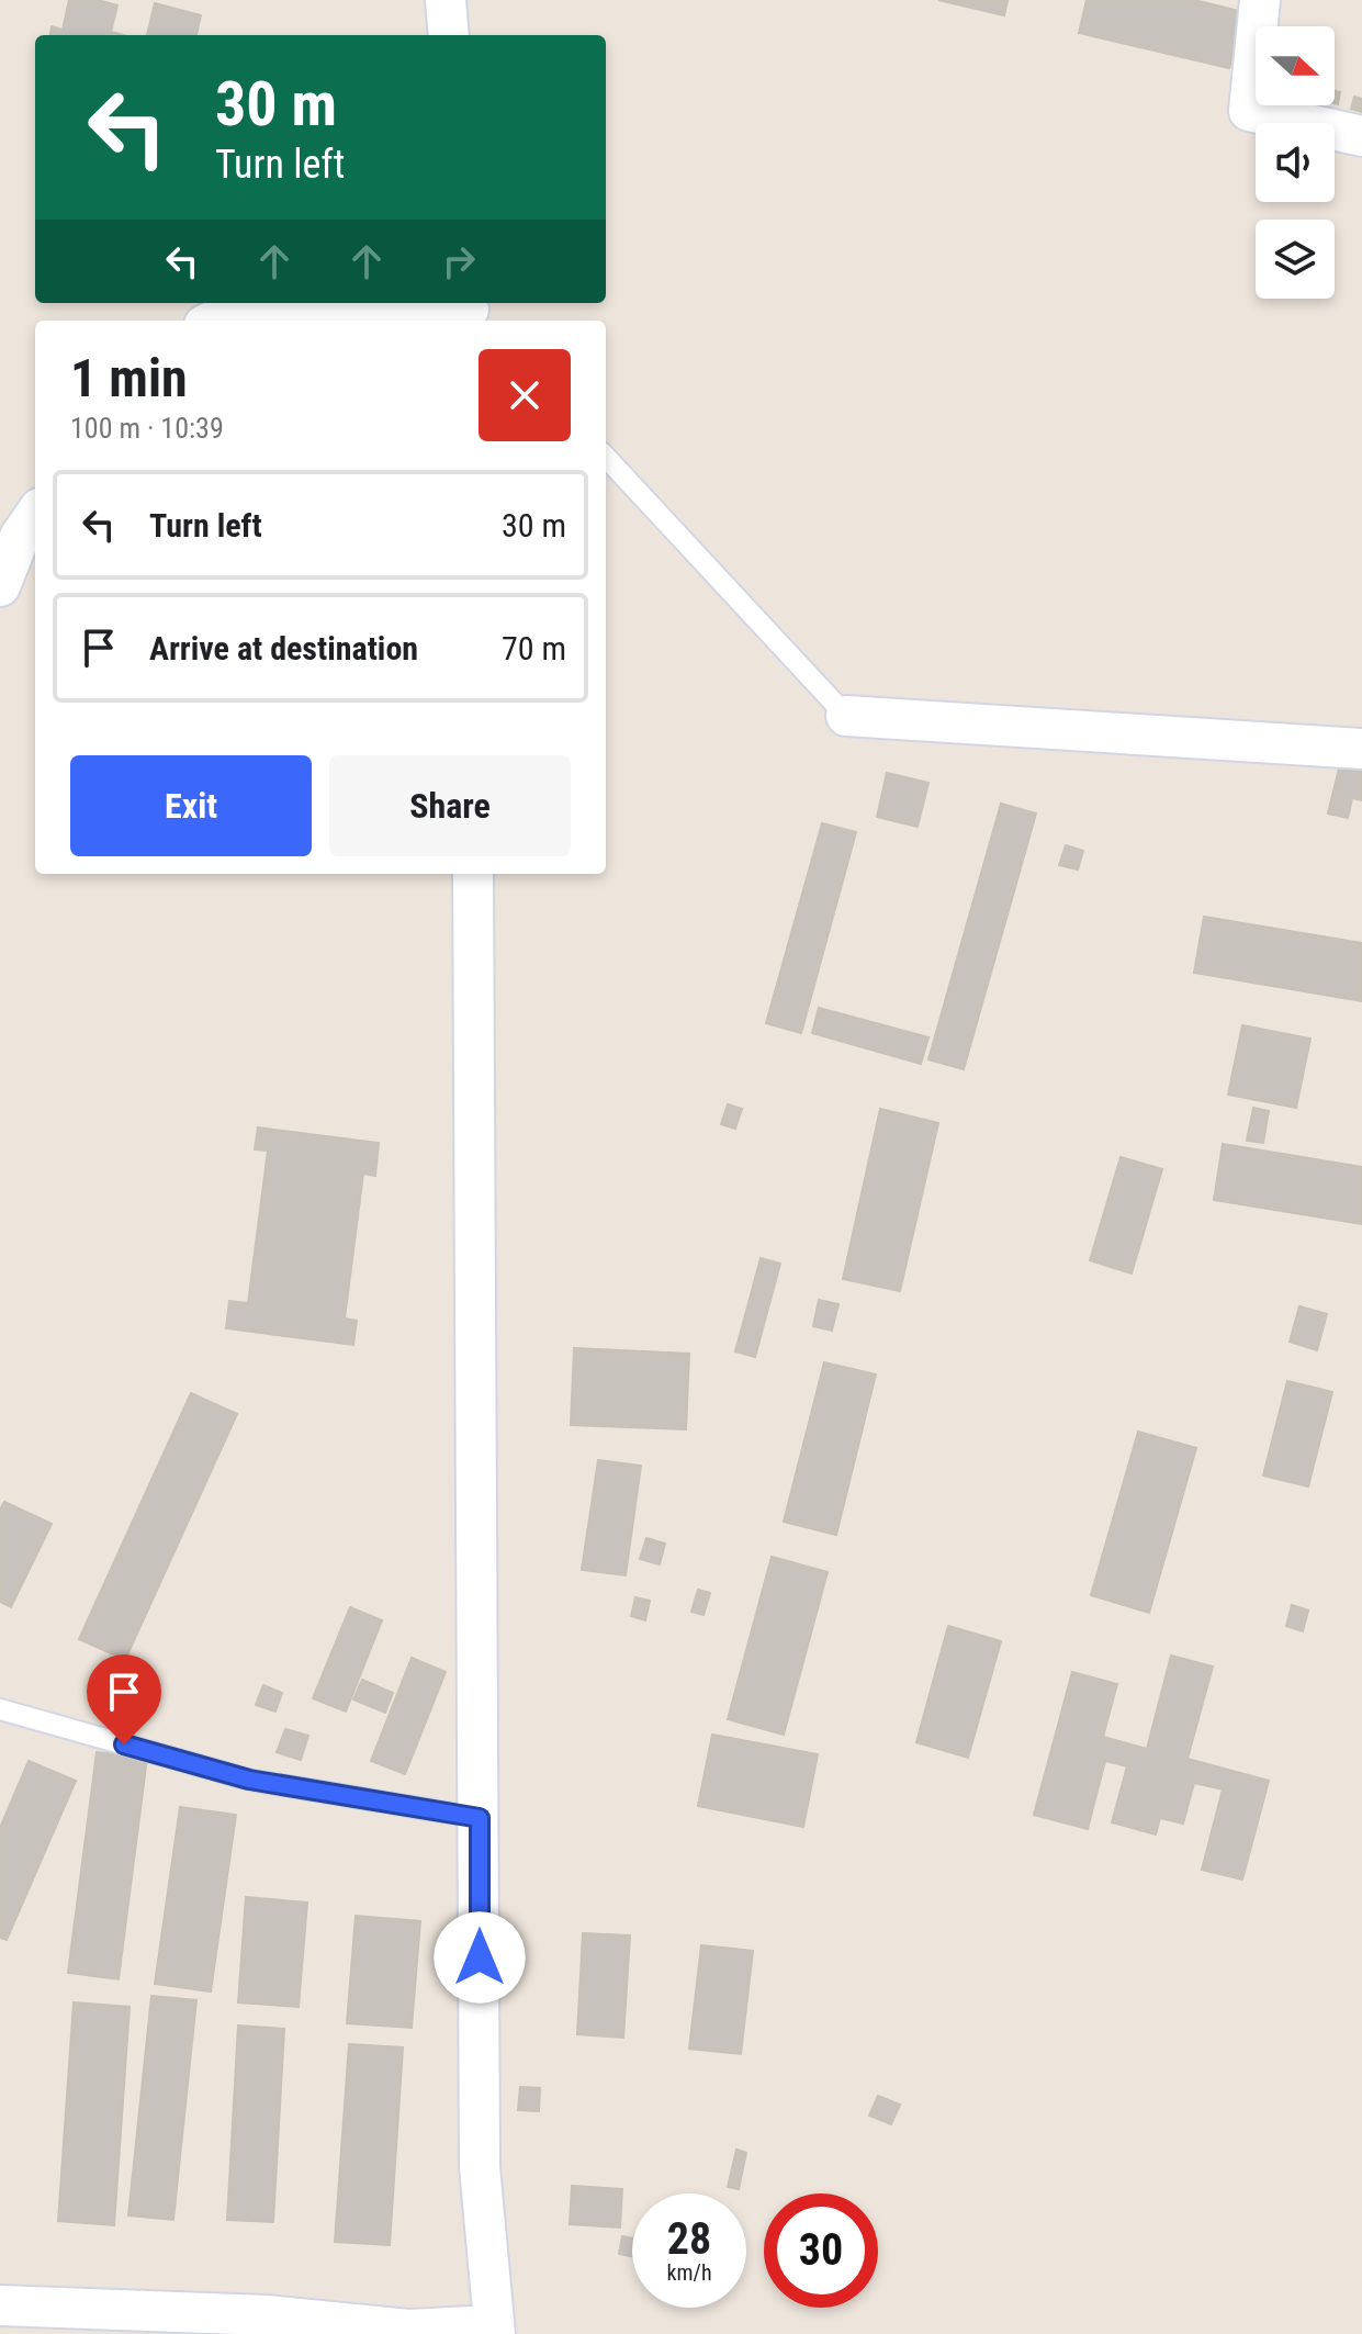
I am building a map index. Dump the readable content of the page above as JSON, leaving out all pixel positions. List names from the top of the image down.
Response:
{
  "north": "right",
  "page": {
    "turn": ["30 m", "Turn left"],
    "heading": ["1 min", "100 m · 10:39"],
    "list": [
      {
        "name": "Turn left",
        "value": "30 m"
      },
      {
        "name": "Arrive at destination",
        "value": "70 m"
      }
    ],
    "buttons": ["Exit", "Share"],
    "speed": "28 km/h",
    "limit": "30"
  }
}
